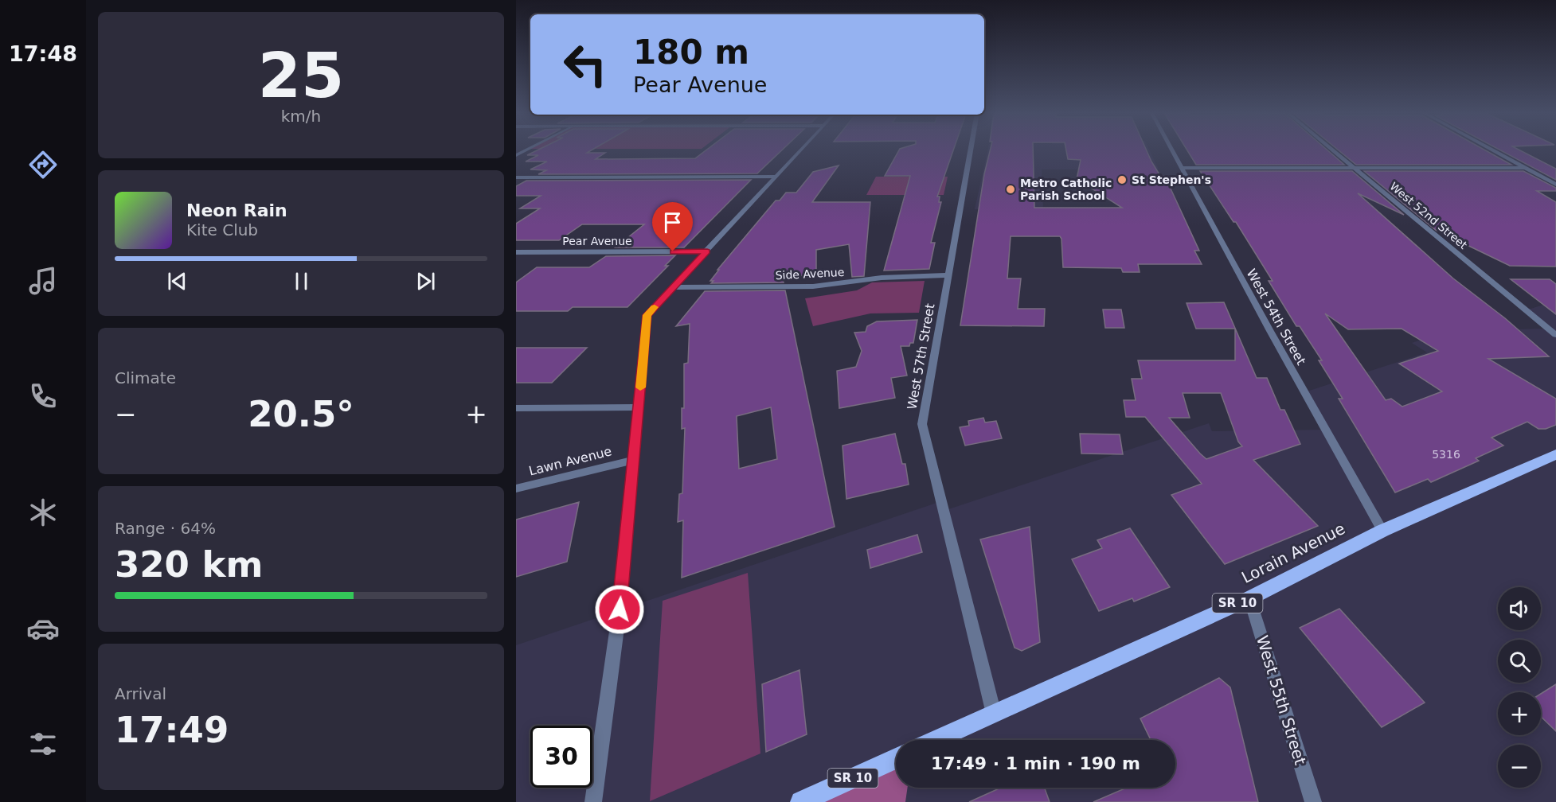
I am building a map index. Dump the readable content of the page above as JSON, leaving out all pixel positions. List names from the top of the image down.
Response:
{
  "streets": {
    "main road": ["Lorain Avenue", "SR 10"],
    "street": [
      "West 52nd Street",
      "Pear Avenue",
      "Side Avenue",
      "West 54th Street",
      "West 57th Street",
      "Lawn Avenue",
      "West 55th Street"
    ]
  },
  "crossings": [
    ["Side Avenue", "West 57th Street"],
    ["West 54th Street", "Lorain Avenue"],
    ["West 57th Street", "Lorain Avenue"],
    ["Lorain Avenue", "West 55th Street"]
  ],
  "places": ["St Stephen's", "Metro Catholic Parish School"],
  "house_numbers": ["5316"],
  "page": {
    "tabs": "17:48",
    "tile": [
      ["25", "km/h"],
      "Climate",
      ["Range · 64%", "320 km"],
      ["Arrival", "17:49"]
    ],
    "turn": ["180 m", "Pear Avenue"],
    "song": ["Neon Rain", "Kite Club"],
    "heat": ["−", "20.5°", "+"],
    "map_buttons": ["+", "−"],
    "limit": "30",
    "trip": "17:49 · 1 min · 190 m"
  }
}
